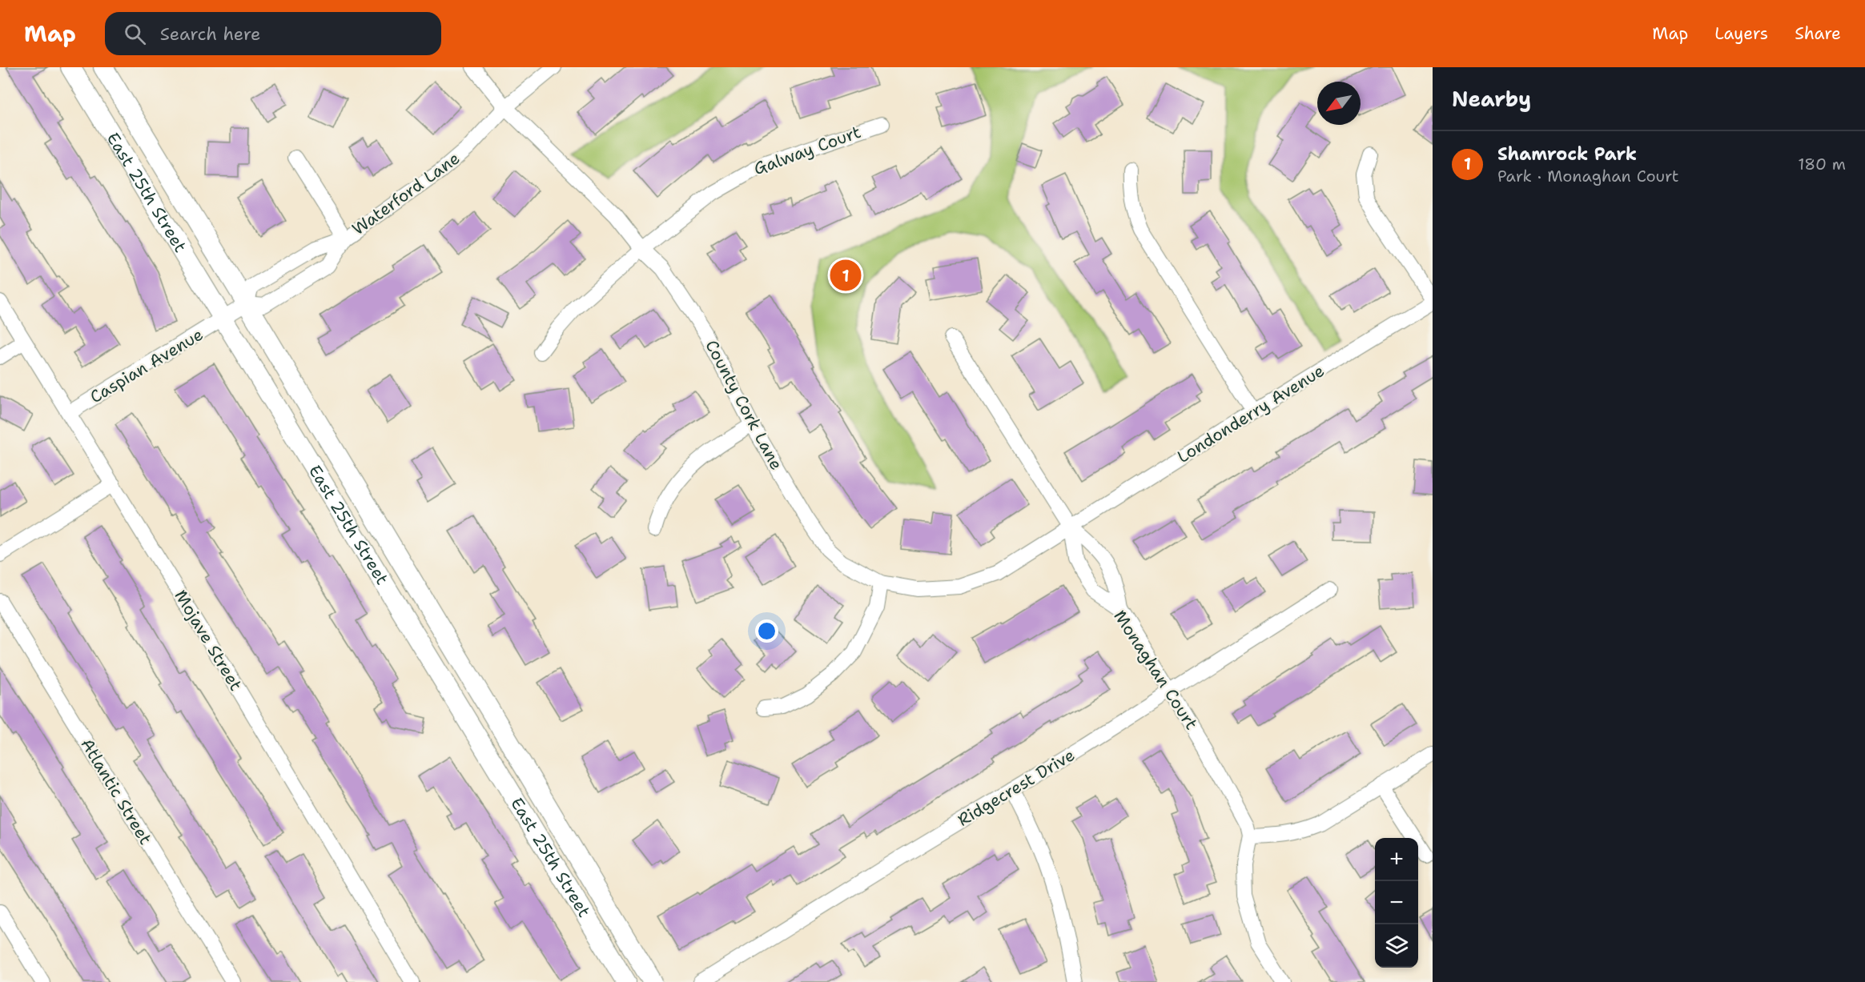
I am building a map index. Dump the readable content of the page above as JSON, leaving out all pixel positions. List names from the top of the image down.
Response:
{
  "streets": {
    "street": [
      "Galway Court",
      "East 25th Street",
      "Waterford Lane",
      "Caspian Avenue",
      "County Cork Lane",
      "Londonderry Avenue",
      "Mojave Street",
      "Monaghan Court",
      "Ridgecrest Drive",
      "Atlantic Street"
    ]
  },
  "crossings": [
    ["Galway Court", "County Cork Lane"],
    ["East 25th Street", "Waterford Lane"],
    ["East 25th Street", "Caspian Avenue"],
    ["Waterford Lane", "Caspian Avenue"],
    ["Waterford Lane", "County Cork Lane"],
    ["Caspian Avenue", "Mojave Street"],
    ["County Cork Lane", "Londonderry Avenue"],
    ["County Cork Lane", "Monaghan Court"],
    ["Londonderry Avenue", "Monaghan Court"],
    ["Monaghan Court", "Ridgecrest Drive"]
  ],
  "north": "bottom left",
  "page": {
    "header": "Map",
    "search": "Search here",
    "nav": ["Map", "Layers", "Share"],
    "heading": "Nearby",
    "list": [
      {
        "mark": "1",
        "name": "Shamrock Park",
        "note": "Park · Monaghan Court",
        "value": "180 m"
      }
    ],
    "pins": "1",
    "map_buttons": ["+", "−"]
  }
}
